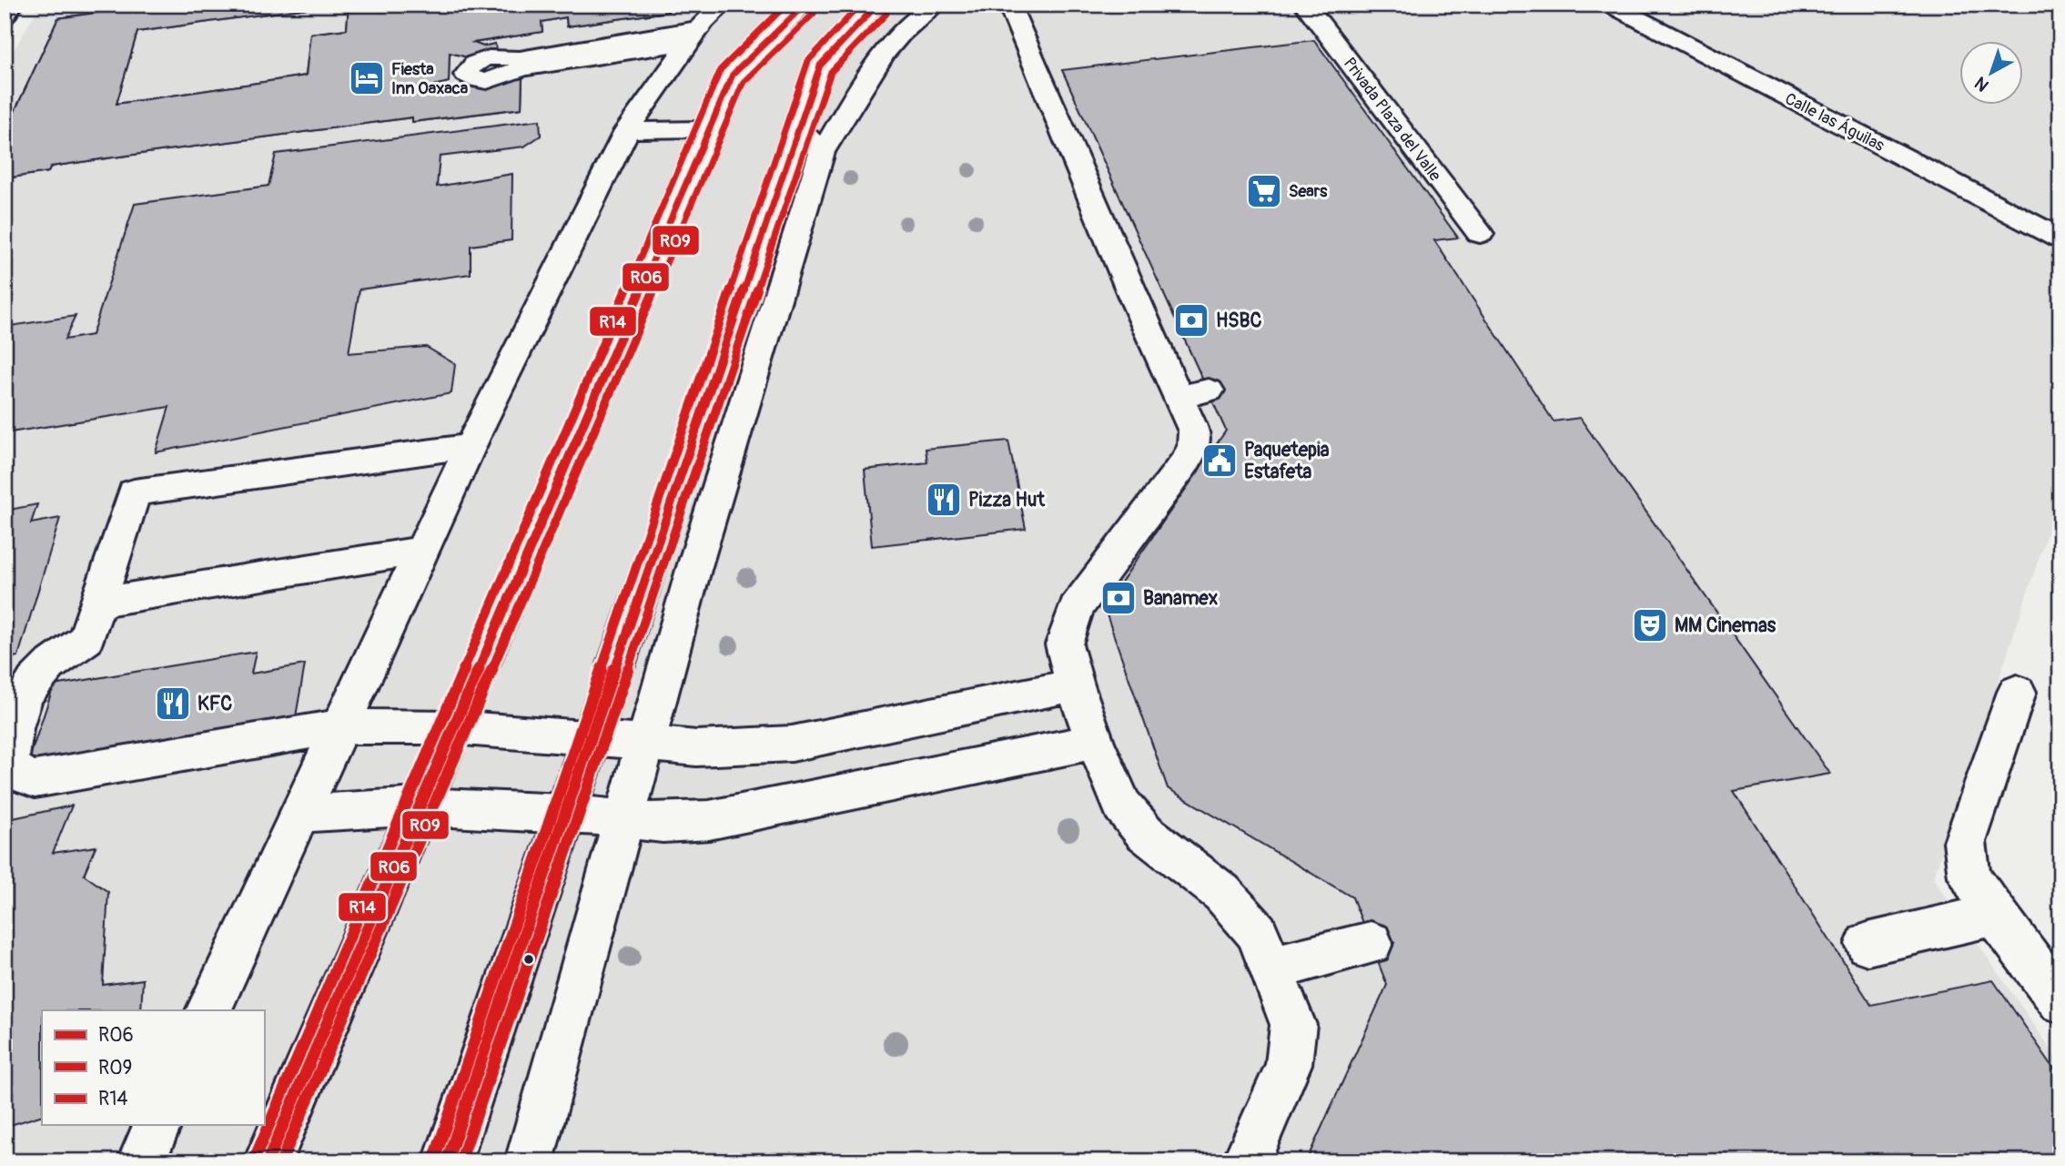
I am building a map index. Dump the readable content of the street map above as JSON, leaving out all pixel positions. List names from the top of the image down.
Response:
{
  "streets": {
    "main road": ["Privada Plaza del Valle", "Calle las Águilas"]
  },
  "places": {
    "hotel": ["Fiesta Inn Oaxaca"],
    "supermarket": ["Sears"],
    "bank": ["HSBC", "Banamex"],
    "public building": ["Paquetepia Estafeta"],
    "restaurant": ["Pizza Hut", "KFC"],
    "theatre": ["MM Cinemas"]
  },
  "lines": ["transit line R06", "transit line R14", "transit line R09"],
  "legend": ["R06", "R09", "R14"],
  "north": "bottom left"
}
